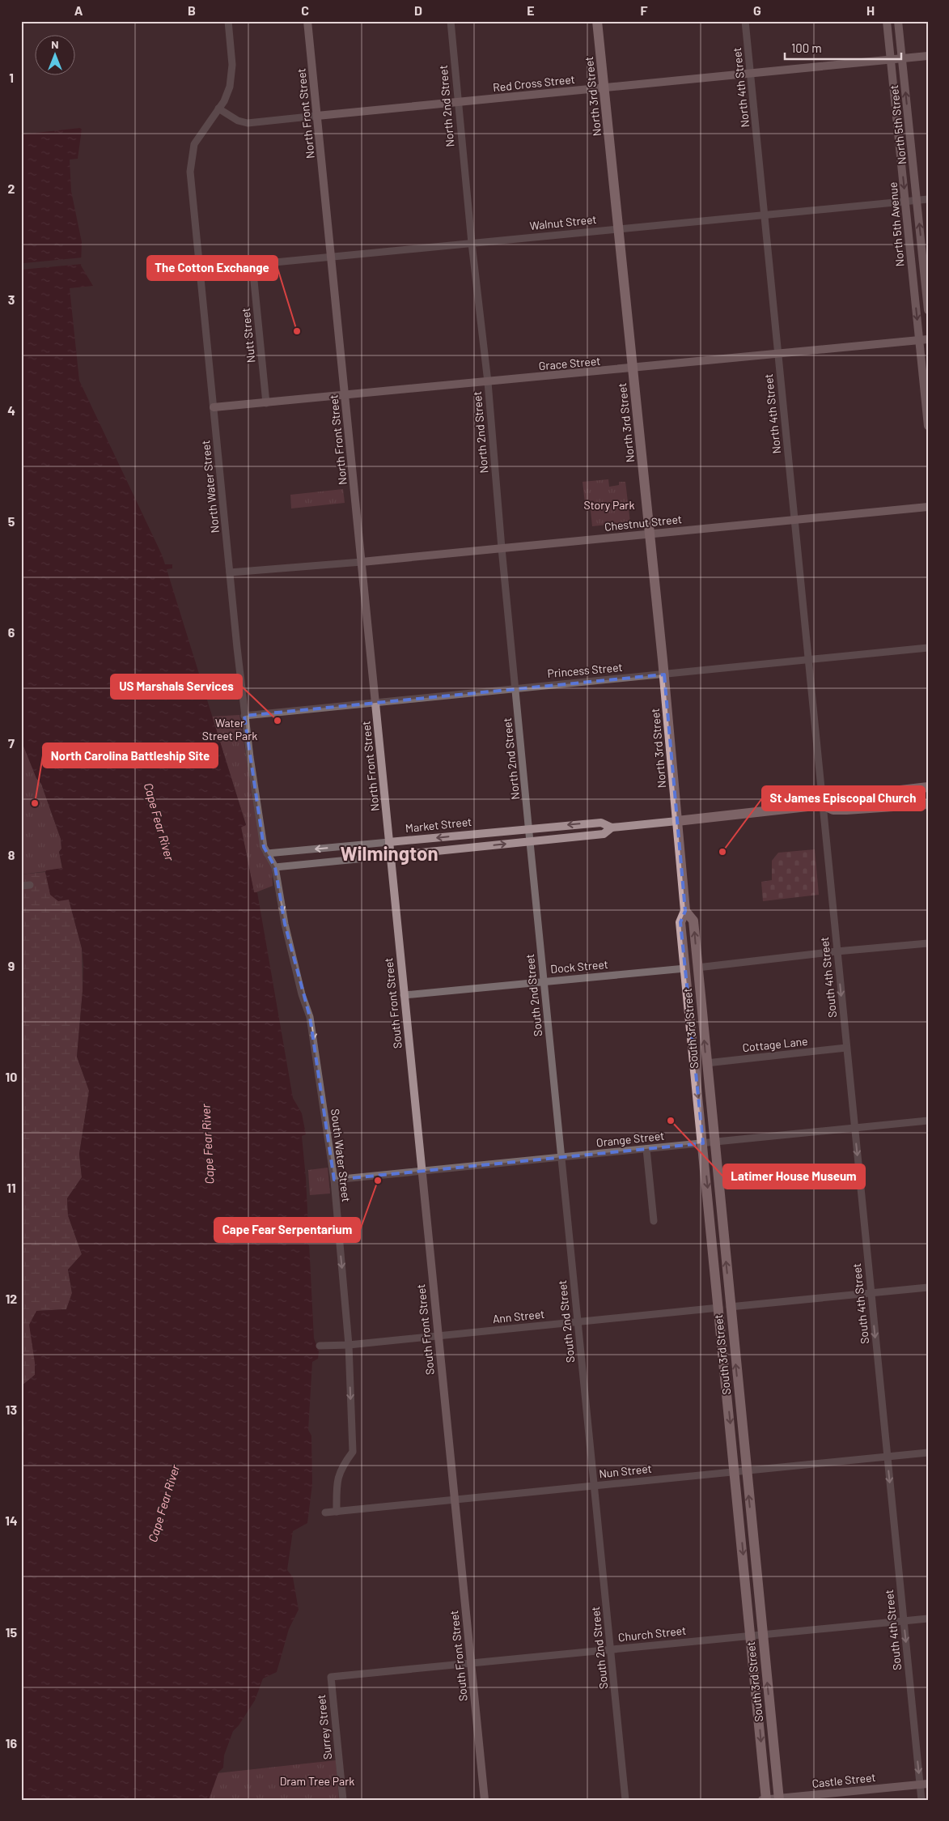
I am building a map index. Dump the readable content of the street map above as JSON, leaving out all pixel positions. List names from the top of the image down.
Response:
{
  "streets": {
    "main road": ["North 3rd Street", "Market Street", "South 3rd Street"],
    "street": [
      "Red Cross Street",
      "North 4th Street",
      "North 2nd Street",
      "North Front Street",
      "North 5th Street",
      "Walnut Street",
      "North 5th Avenue",
      "Nutt Street",
      "Grace Street",
      "North Water Street",
      "Chestnut Street",
      "Princess Street",
      "Dock Street",
      "South 4th Street",
      "South 2nd Street",
      "South Front Street",
      "Cottage Lane",
      "Orange Street",
      "South Water Street",
      "Ann Street",
      "Nun Street",
      "Church Street",
      "Surrey Street",
      "Castle Street"
    ]
  },
  "crossings": [
    ["Red Cross Street", "North 4th Street"],
    ["Red Cross Street", "North 3rd Street"],
    ["Red Cross Street", "North 2nd Street"],
    ["Red Cross Street", "North Front Street"],
    ["Red Cross Street", "North 5th Street"],
    ["Red Cross Street", "North 5th Avenue"],
    ["Red Cross Street", "North Water Street"],
    ["North 4th Street", "Walnut Street"],
    ["North 4th Street", "Grace Street"],
    ["North 4th Street", "Chestnut Street"],
    ["North 4th Street", "Princess Street"],
    ["North 4th Street", "Market Street"],
    ["North 4th Street", "South 4th Street"],
    ["North 3rd Street", "Walnut Street"],
    ["North 3rd Street", "Grace Street"],
    ["North 3rd Street", "Chestnut Street"],
    ["North 3rd Street", "Princess Street"],
    ["North 3rd Street", "Market Street"],
    ["North 3rd Street", "South 3rd Street"],
    ["North 2nd Street", "Walnut Street"],
    ["North 2nd Street", "Grace Street"],
    ["North 2nd Street", "Chestnut Street"],
    ["North 2nd Street", "Princess Street"],
    ["North 2nd Street", "Market Street"],
    ["North 2nd Street", "South 2nd Street"],
    ["North Front Street", "Walnut Street"],
    ["North Front Street", "Grace Street"],
    ["North Front Street", "Chestnut Street"],
    ["North Front Street", "Princess Street"],
    ["North Front Street", "Market Street"],
    ["North Front Street", "South Front Street"],
    ["North 5th Street", "Walnut Street"],
    ["Walnut Street", "North 5th Avenue"],
    ["Walnut Street", "Nutt Street"],
    ["Walnut Street", "North Water Street"],
    ["North 5th Avenue", "Grace Street"],
    ["Nutt Street", "Grace Street"],
    ["Grace Street", "North Water Street"],
    ["North Water Street", "Princess Street"],
    ["North Water Street", "Market Street"],
    ["North Water Street", "South Water Street"],
    ["Market Street", "South 4th Street"],
    ["Market Street", "South 2nd Street"],
    ["Market Street", "South Front Street"],
    ["Market Street", "South 3rd Street"],
    ["Market Street", "South Water Street"],
    ["Dock Street", "South 2nd Street"],
    ["Dock Street", "South Front Street"],
    ["Dock Street", "South 3rd Street"],
    ["South 4th Street", "Cottage Lane"],
    ["South 4th Street", "Orange Street"],
    ["South 4th Street", "Nun Street"],
    ["South 4th Street", "Church Street"],
    ["South 4th Street", "Castle Street"],
    ["South 2nd Street", "Orange Street"],
    ["South 2nd Street", "Ann Street"],
    ["South 2nd Street", "Nun Street"],
    ["South 2nd Street", "Church Street"],
    ["South Front Street", "Orange Street"],
    ["South Front Street", "Ann Street"],
    ["South Front Street", "Nun Street"],
    ["South Front Street", "Church Street"],
    ["South 3rd Street", "Cottage Lane"],
    ["South 3rd Street", "Orange Street"],
    ["South 3rd Street", "Ann Street"],
    ["South 3rd Street", "Nun Street"],
    ["South 3rd Street", "Church Street"],
    ["South 3rd Street", "Castle Street"],
    ["Orange Street", "South Water Street"],
    ["South Water Street", "Ann Street"],
    ["South Water Street", "Nun Street"],
    ["Church Street", "Surrey Street"]
  ],
  "one_way": [
    "North 5th Street",
    "North 5th Avenue",
    "South 4th Street",
    "South Water Street"
  ],
  "districts": ["Wilmington"],
  "water": ["Cape Fear River"],
  "parks": ["Story Park", "Water Street Park", "Dram Tree Park"],
  "places": [
    "The Cotton Exchange",
    "US Marshals Services",
    "North Carolina Battleship Site",
    "St James Episcopal Church",
    "Latimer House Museum",
    "Cape Fear Serpentarium"
  ],
  "scale_bar": "100 m",
  "north": "top",
  "grid": {
    "columns": [
      "A",
      "B",
      "C",
      "D",
      "E",
      "F",
      "G",
      "H"
    ],
    "rows": [
      "1",
      "2",
      "3",
      "4",
      "5",
      "6",
      "7",
      "8",
      "9",
      "10",
      "11",
      "12",
      "13",
      "14",
      "15",
      "16"
    ]
  }
}
